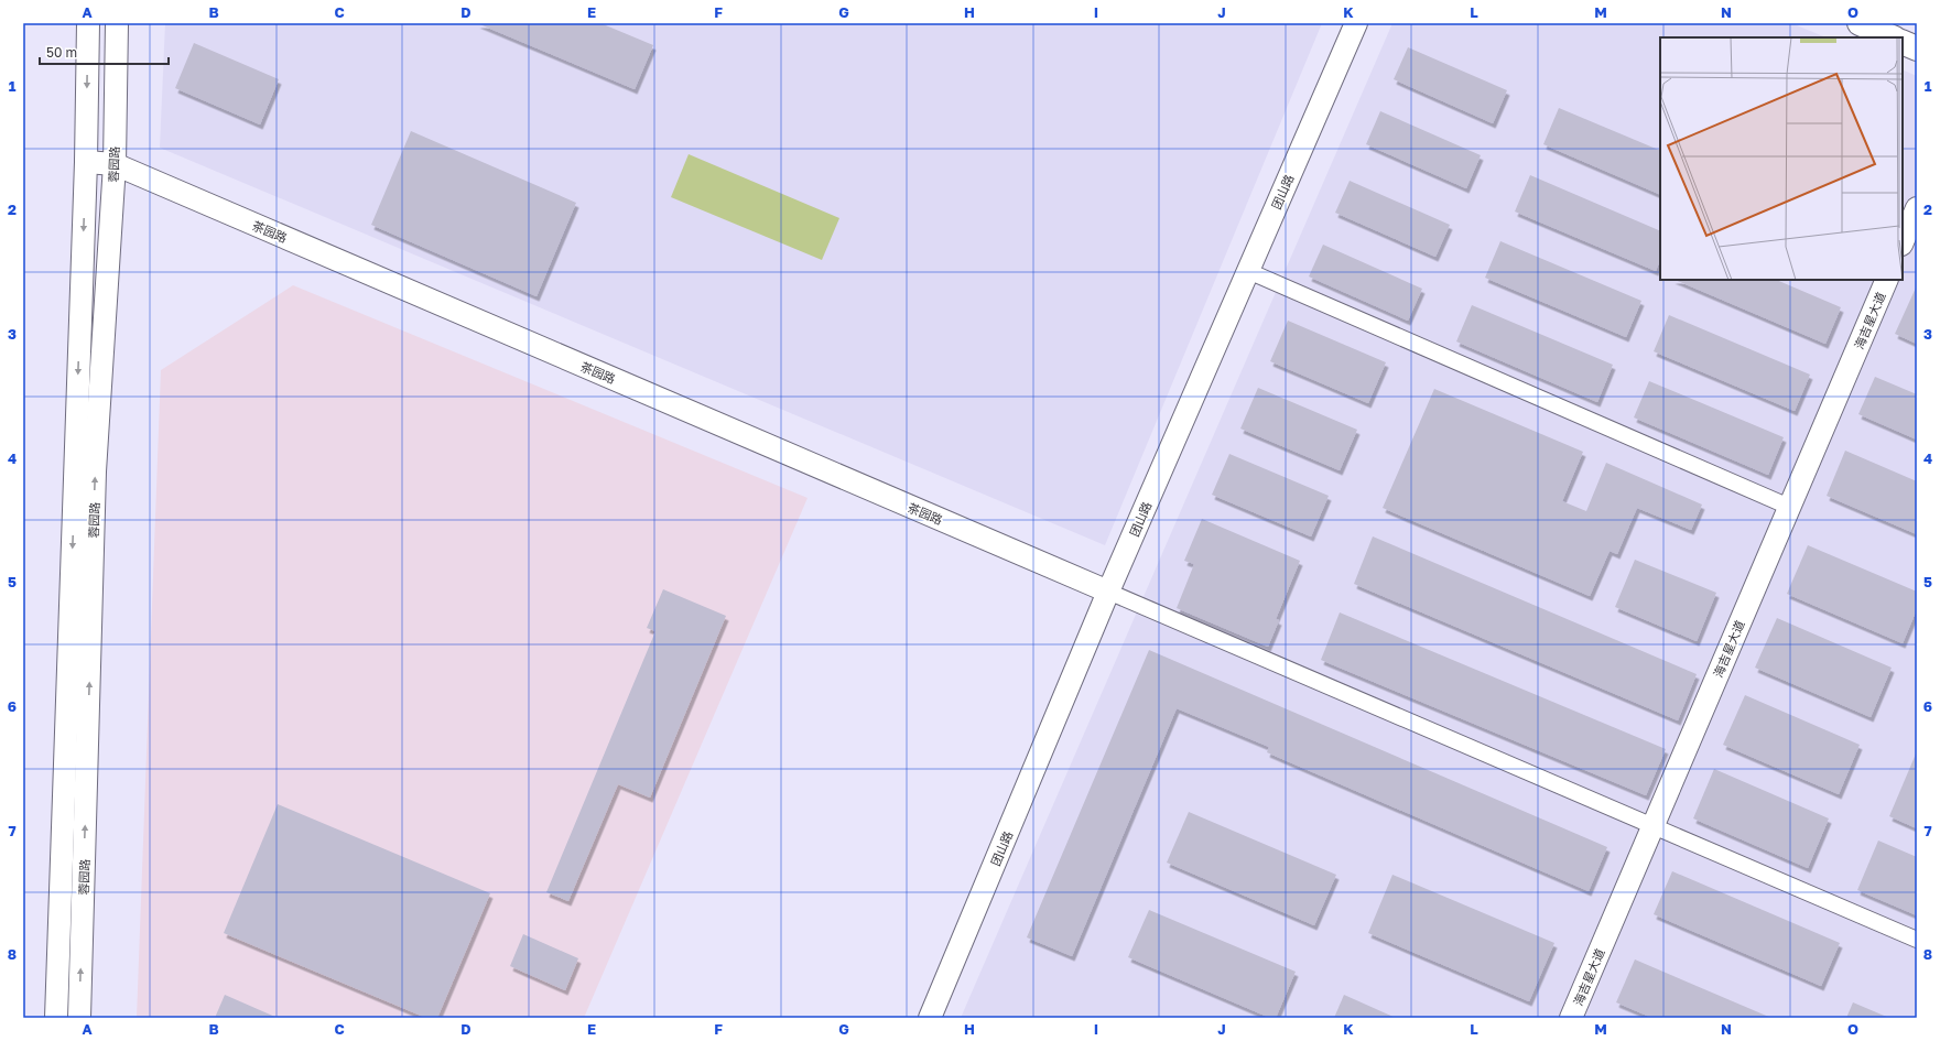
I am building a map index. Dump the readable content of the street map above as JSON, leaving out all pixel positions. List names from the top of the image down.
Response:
{
  "streets": {
    "street": [
      "蓉园路",
      "团山路",
      "茶园路",
      "海吉星大道"
    ]
  },
  "crossings": [
    ["蓉园路", "茶园路"],
    ["团山路", "茶园路"]
  ],
  "scale_bar": "50 m",
  "grid": {
    "columns": [
      "A",
      "B",
      "C",
      "D",
      "E",
      "F",
      "G",
      "H",
      "I",
      "J",
      "K",
      "L",
      "M",
      "N",
      "O"
    ],
    "rows": [
      "1",
      "2",
      "3",
      "4",
      "5",
      "6",
      "7",
      "8"
    ]
  }
}
